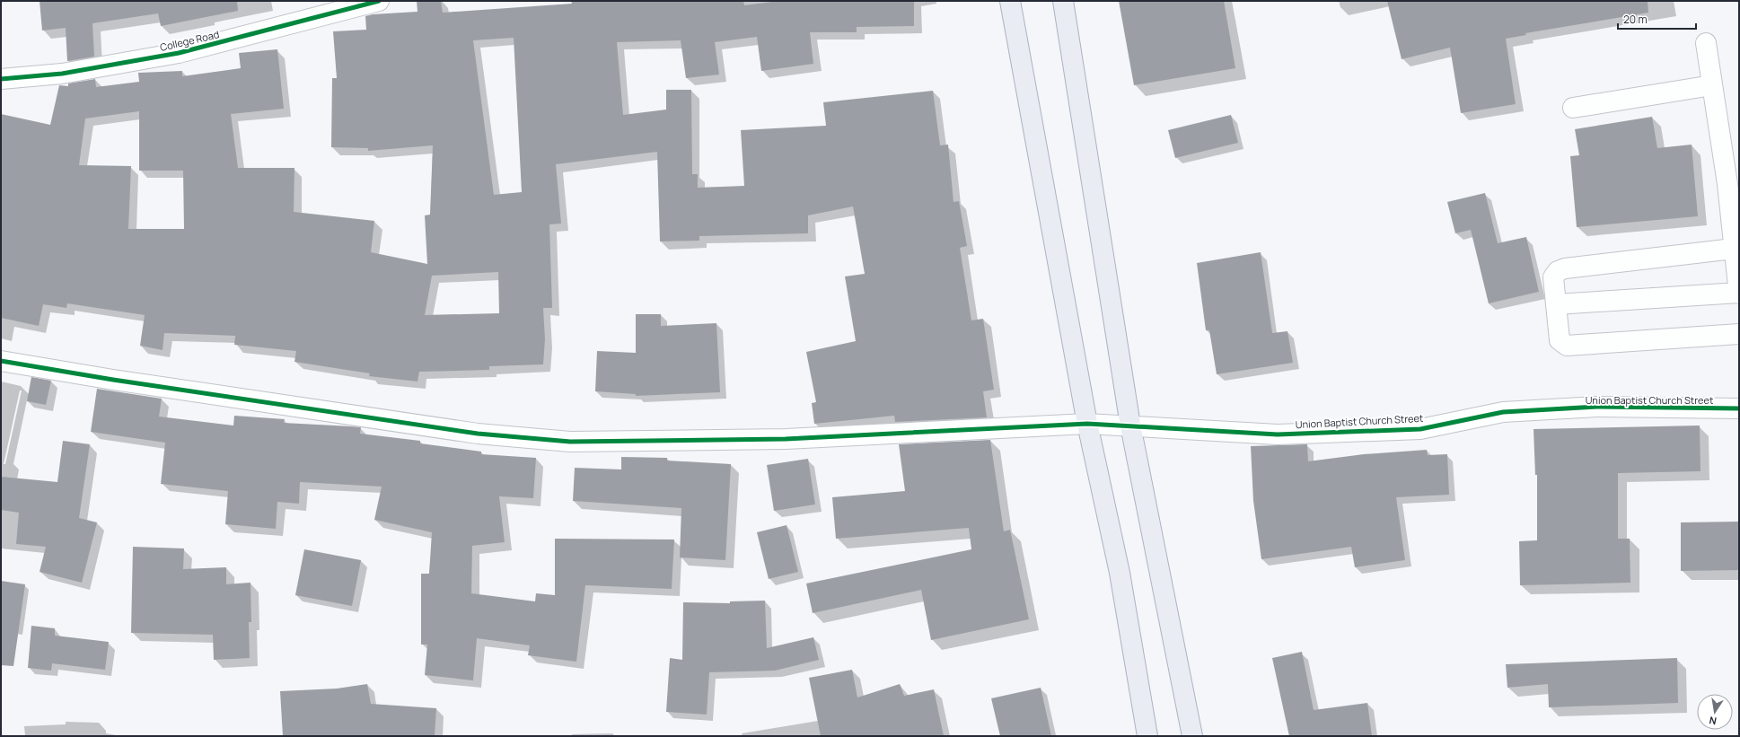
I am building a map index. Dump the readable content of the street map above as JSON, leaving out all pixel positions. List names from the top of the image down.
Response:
{
  "streets": {
    "street": ["College Road", "Union Baptist Church Street"]
  },
  "scale_bar": "20 m",
  "north": "bottom"
}
